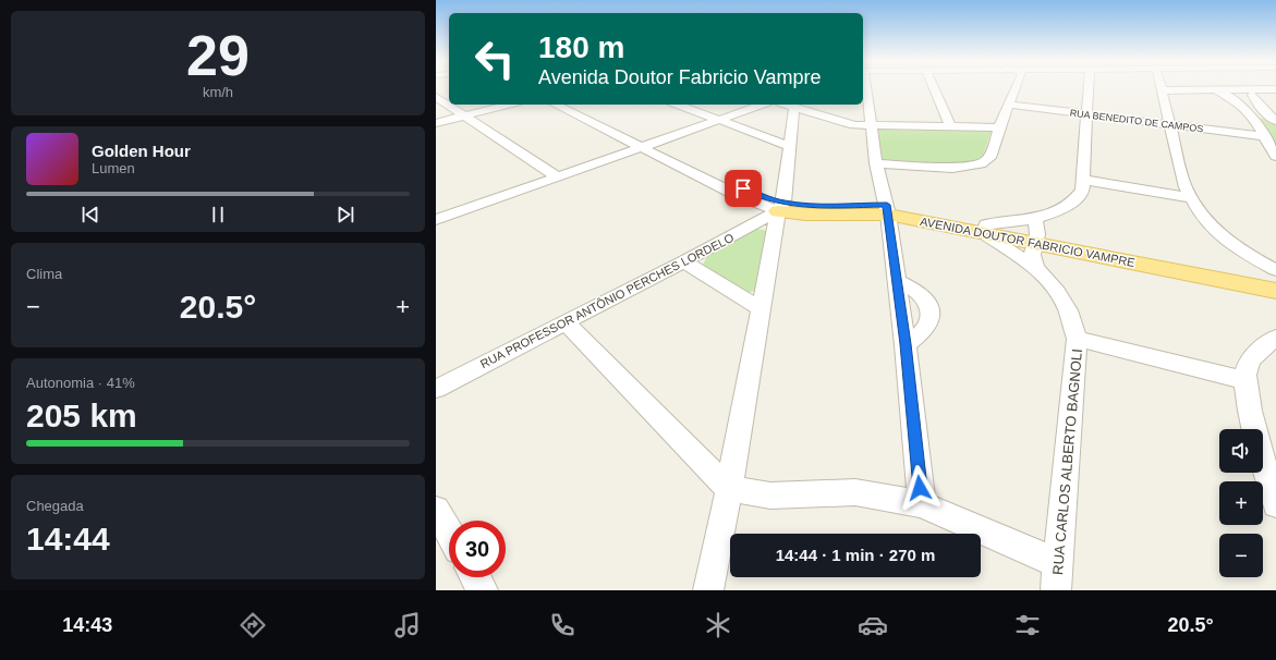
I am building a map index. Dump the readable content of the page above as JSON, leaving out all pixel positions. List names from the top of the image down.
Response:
{
  "streets": {
    "main road": ["AVENIDA DOUTOR FABRICIO VAMPRE"],
    "street": ["RUA BENEDITO DE CAMPOS", "RUA PROFESSOR ANTÔNIO PERCHES LORDELO", "RUA CARLOS ALBERTO BAGNOLI"]
  },
  "crossings": [
    ["AVENIDA DOUTOR FABRICIO VAMPRE", "RUA PROFESSOR ANTÔNIO PERCHES LORDELO"],
    ["AVENIDA DOUTOR FABRICIO VAMPRE", "RUA CARLOS ALBERTO BAGNOLI"]
  ],
  "page": {
    "tile": [
      ["29", "km/h"],
      "Clima",
      ["Autonomia · 41%", "205 km"],
      ["Chegada", "14:44"]
    ],
    "turn": ["180 m", "Avenida Doutor Fabricio Vampre"],
    "song": ["Golden Hour", "Lumen"],
    "heat": ["−", "20.5°", "+"],
    "map_buttons": ["+", "−"],
    "limit": "30",
    "trip": "14:44 · 1 min · 270 m",
    "tabs": ["14:43", "20.5°"]
  }
}
